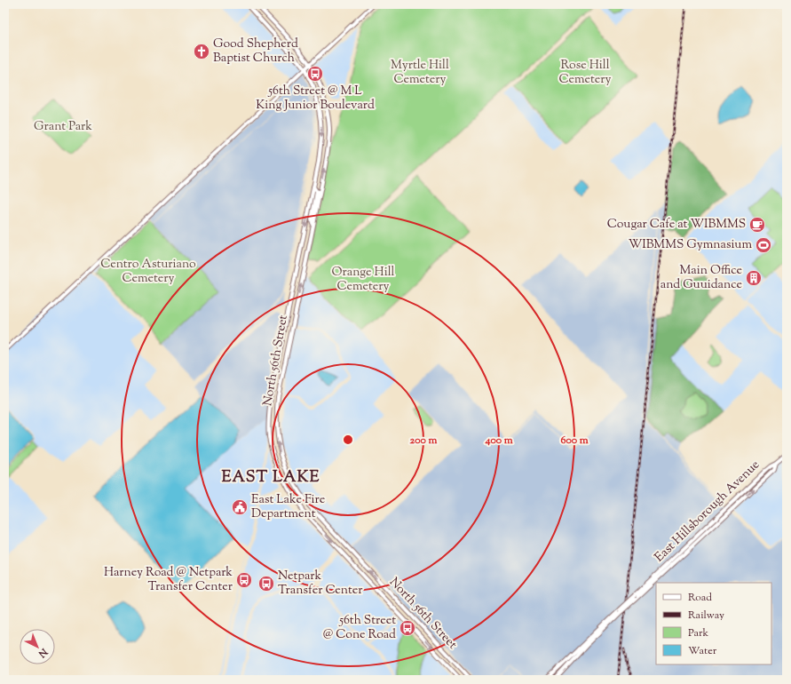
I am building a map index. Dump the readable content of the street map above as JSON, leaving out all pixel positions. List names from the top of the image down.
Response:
{
  "streets": {
    "main road": ["North 56th Street", "East Hillsborough Avenue"]
  },
  "districts": ["EAST LAKE"],
  "parks": [
    "Myrtle Hill Cemetery",
    "Rose Hill Cemetery",
    "Grant Park",
    "Centro Asturiano Cemetery",
    "Orange Hill Cemetery"
  ],
  "places": {
    "church": ["Good Shepherd Baptist Church"],
    "bus stop": [
      "56th Street @ M L King Junior Boulevard",
      "Harney Road @ Netpark Transfer Center",
      "Netpark Transfer Center",
      "56th Street @ Cone Road"
    ],
    "cafe": ["Cougar Cafe at WIBMMS"],
    "sports": ["WIBMMS Gymnasium"],
    "building": ["Main Office and Guuidance"],
    "public building": ["East Lake Fire Department"]
  },
  "legend": [
    "Road",
    "Railway",
    "Park",
    "Water"
  ],
  "north": "bottom right",
  "rings": ["200 m", "400 m", "600 m"]
}
